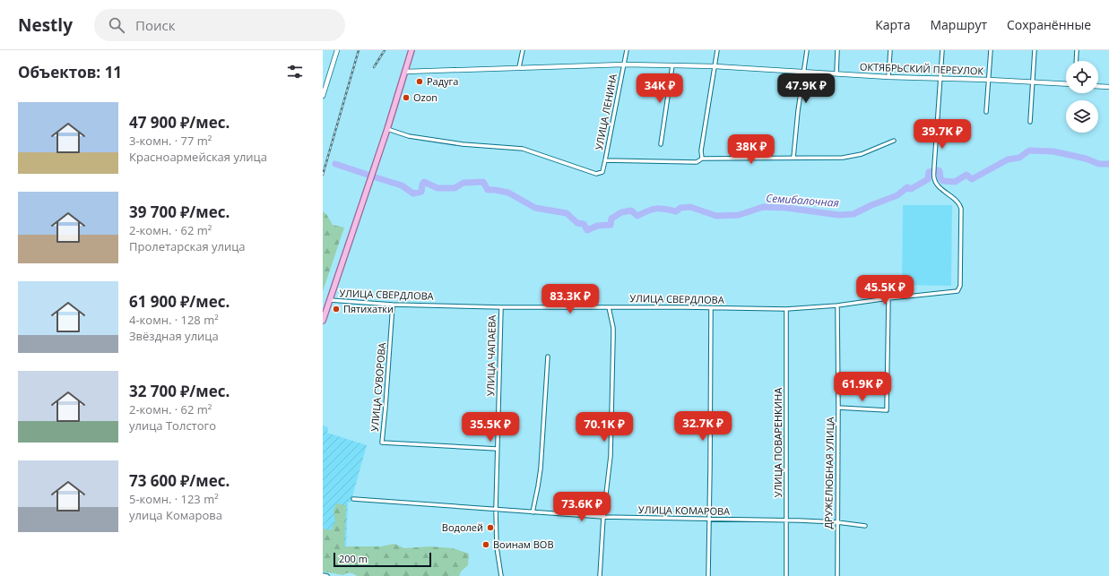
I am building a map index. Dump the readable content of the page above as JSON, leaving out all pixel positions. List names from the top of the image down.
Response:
{
  "streets": {
    "street": [
      "ОКТЯБРЬСКИЙ ПЕРЕУЛОК",
      "УЛИЦА ЛЕНИНА",
      "УЛИЦА СВЕРДЛОВА",
      "УЛИЦА ЧАПАЕВА",
      "УЛИЦА СУВОРОВА",
      "УЛИЦА ПОВАРЕНКИНА",
      "ДРУЖЕЛЮБНАЯ УЛИЦА",
      "УЛИЦА КОМАРОВА"
    ]
  },
  "crossings": [
    ["ОКТЯБРЬСКИЙ ПЕРЕУЛОК", "УЛИЦА ЛЕНИНА"],
    ["ОКТЯБРЬСКИЙ ПЕРЕУЛОК", "УЛИЦА СВЕРДЛОВА"],
    ["УЛИЦА СВЕРДЛОВА", "УЛИЦА ЧАПАЕВА"],
    ["УЛИЦА СВЕРДЛОВА", "УЛИЦА СУВОРОВА"],
    ["УЛИЦА СВЕРДЛОВА", "УЛИЦА ПОВАРЕНКИНА"],
    ["УЛИЦА СВЕРДЛОВА", "ДРУЖЕЛЮБНАЯ УЛИЦА"],
    ["УЛИЦА ЧАПАЕВА", "УЛИЦА СУВОРОВА"],
    ["УЛИЦА ЧАПАЕВА", "УЛИЦА КОМАРОВА"],
    ["УЛИЦА ПОВАРЕНКИНА", "УЛИЦА КОМАРОВА"],
    ["ДРУЖЕЛЮБНАЯ УЛИЦА", "УЛИЦА КОМАРОВА"]
  ],
  "water": ["Семибалочная"],
  "places": [
    "Радуга",
    "Ozon",
    "Пятихатки",
    "Водолей",
    "Воинам ВОВ"
  ],
  "scale_bar": "200 m",
  "page": {
    "header": "Nestly",
    "search": "Поиск",
    "nav": ["Карта", "Маршрут", "Сохранённые"],
    "heading": "Объектов: 11",
    "price": [
      "34K ₽",
      "47.9K ₽",
      "39.7K ₽",
      "38K ₽",
      "45.5K ₽",
      "83.3K ₽",
      "61.9K ₽",
      "32.7K ₽",
      "35.5K ₽",
      "70.1K ₽",
      "73.6K ₽"
    ],
    "list": [
      {
        "name": "47 900 ₽/мес.",
        "note": "3-комн. · 77 m² · Красноармейская улица"
      },
      {
        "name": "39 700 ₽/мес.",
        "note": "2-комн. · 62 m² · Пролетарская улица"
      },
      {
        "name": "61 900 ₽/мес.",
        "note": "4-комн. · 128 m² · Звёздная улица"
      },
      {
        "name": "32 700 ₽/мес.",
        "note": "2-комн. · 62 m² · улица Толстого"
      },
      {
        "name": "73 600 ₽/мес.",
        "note": "5-комн. · 123 m² · улица Комарова"
      }
    ],
    "scale": "200 m"
  }
}
